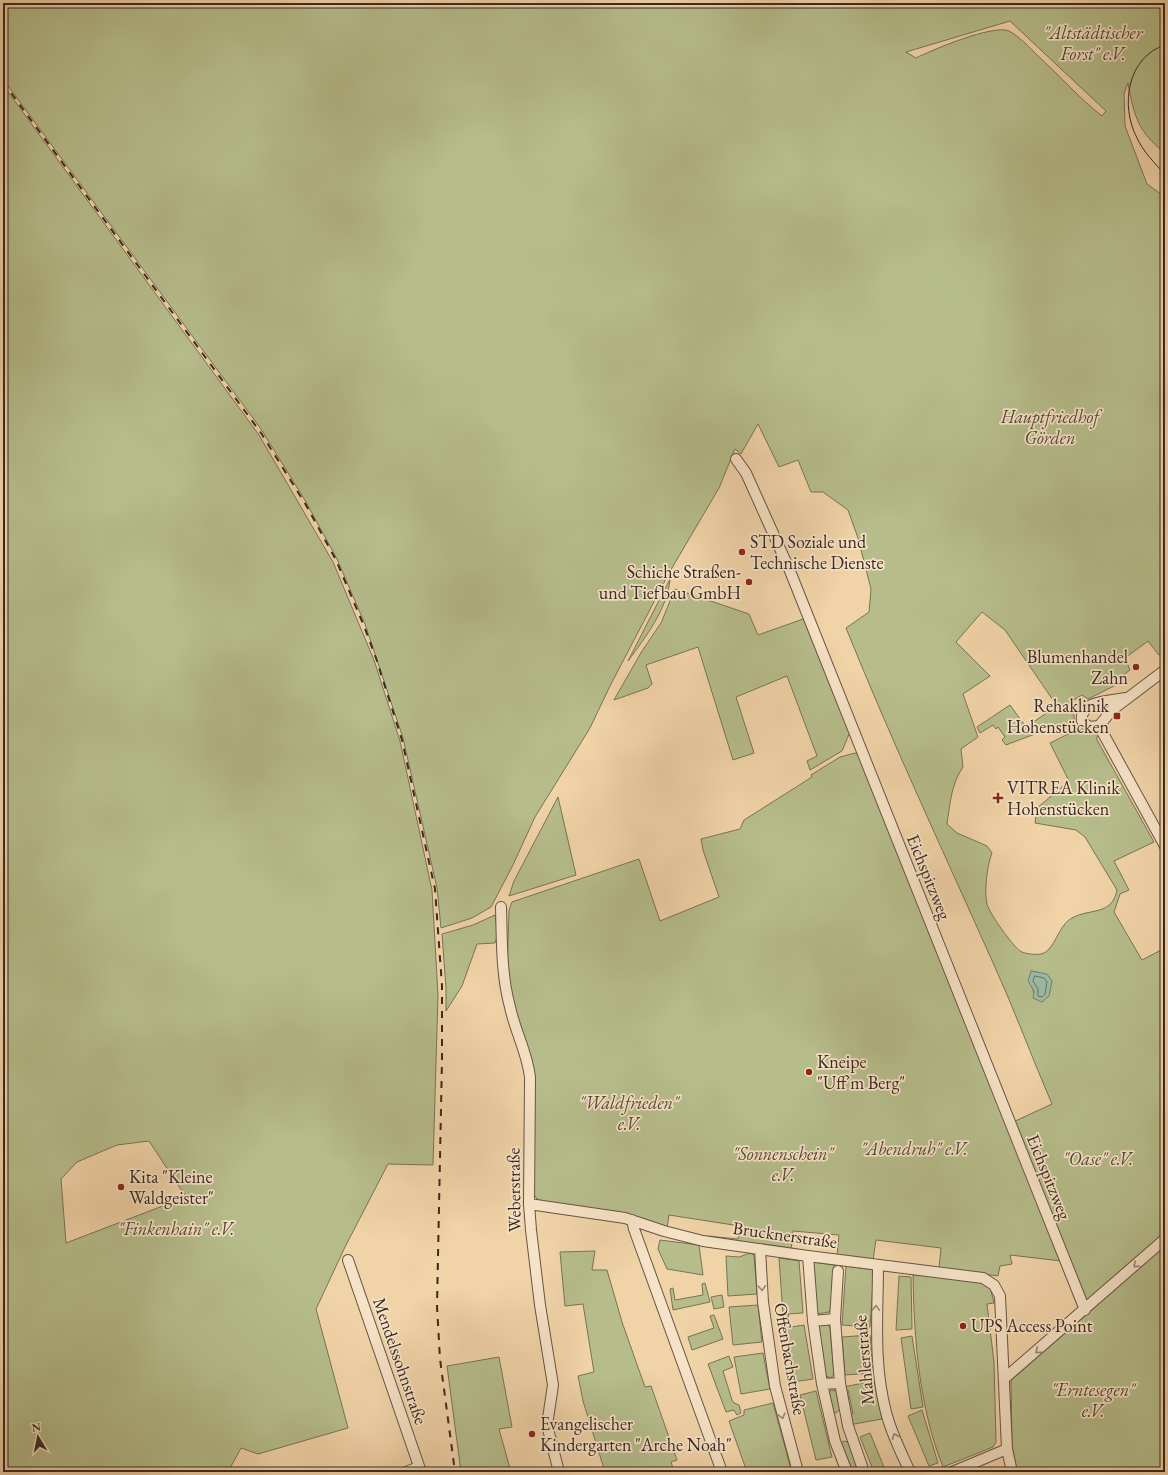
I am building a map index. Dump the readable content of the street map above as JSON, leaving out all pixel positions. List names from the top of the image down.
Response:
{
  "streets": {
    "street": [
      "Eichspitzweg",
      "Weberstraße",
      "Brucknerstraße",
      "Offenbachstraße",
      "Mahlerstraße",
      "Mendelssohnstraße"
    ]
  },
  "crossings": [
    ["Weberstraße", "Brucknerstraße"],
    ["Brucknerstraße", "Offenbachstraße"],
    ["Brucknerstraße", "Mahlerstraße"]
  ],
  "parks": [
    "\"Altstädtischer Forst\" e.V.",
    "Hauptfriedhof Görden",
    "\"Waldfrieden\" e.V.",
    "\"Abendruh\" e.V.",
    "\"Sonnenschein\" e.V.",
    "\"Oase\" e.V.",
    "\"Finkenhain\" e.V.",
    "\"Erntesegen\" e.V."
  ],
  "places": {
    "other": [
      "STD Soziale und Technische Dienste",
      "Schiche Straßen- und Tiefbau GmbH",
      "Blumenhandel Zahn",
      "Kneipe \"Uff´m Berg\"",
      "Kita \"Kleine Waldgeister\"",
      "UPS Access Point",
      "Evangelischer Kindergarten \"Arche Noah\""
    ],
    "transit": ["Rehaklinik Hohenstücken"],
    "health": ["VITREA Klinik Hohenstücken"]
  },
  "north": "top"
}
